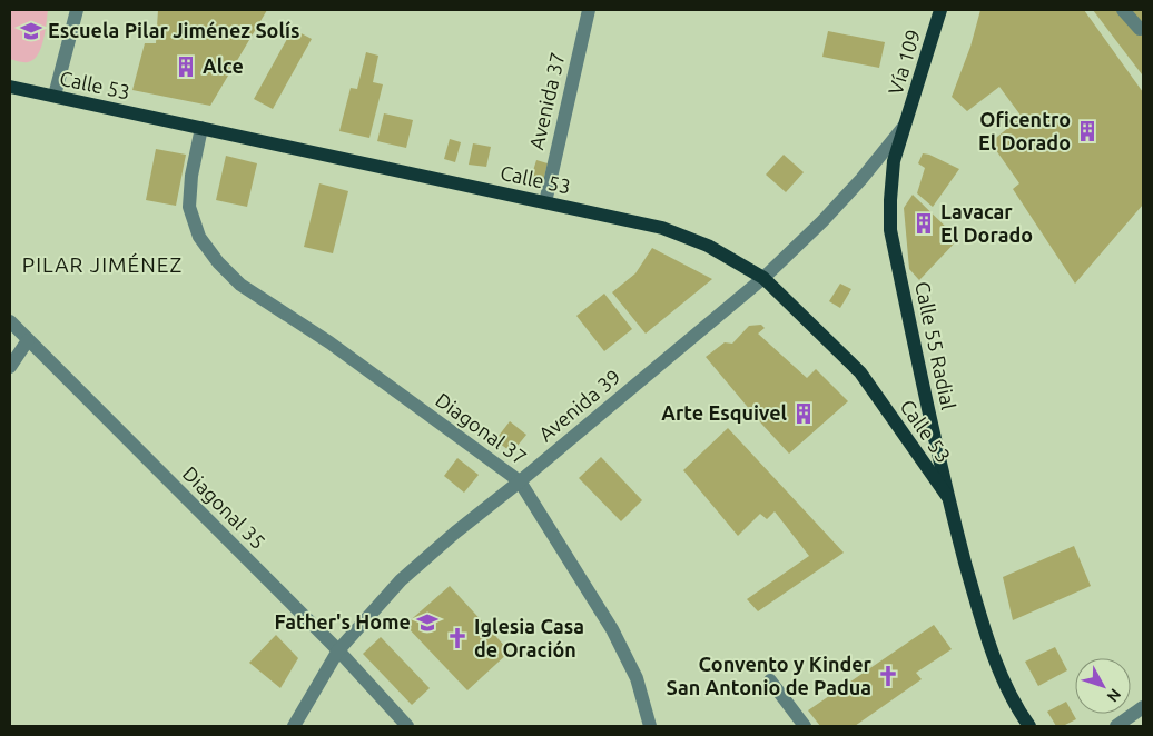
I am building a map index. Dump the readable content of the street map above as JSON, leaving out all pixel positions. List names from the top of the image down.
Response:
{
  "streets": {
    "main road": ["Vía 109", "Calle 53", "Calle 55 Radial"],
    "street": [
      "Avenida 37",
      "Avenida 39",
      "Diagonal 37",
      "Diagonal 35"
    ]
  },
  "crossings": [
    ["Vía 109", "Calle 55 Radial"],
    ["Vía 109", "Avenida 39"],
    ["Calle 53", "Avenida 37"],
    ["Calle 53", "Calle 55 Radial"],
    ["Calle 53", "Avenida 39"],
    ["Calle 53", "Diagonal 37"],
    ["Calle 55 Radial", "Avenida 39"],
    ["Avenida 39", "Diagonal 37"],
    ["Avenida 39", "Diagonal 35"]
  ],
  "districts": ["PILAR JIMÉNEZ"],
  "places": {
    "school or university": ["Escuela Pilar Jiménez Solís", "Father's Home"],
    "building": [
      "Alce",
      "Oficentro El Dorado",
      "Lavacar El Dorado",
      "Arte Esquivel"
    ],
    "church": ["Iglesia Casa de Oración", "Convento y Kinder San Antonio de Padua"]
  },
  "north": "bottom right"
}
